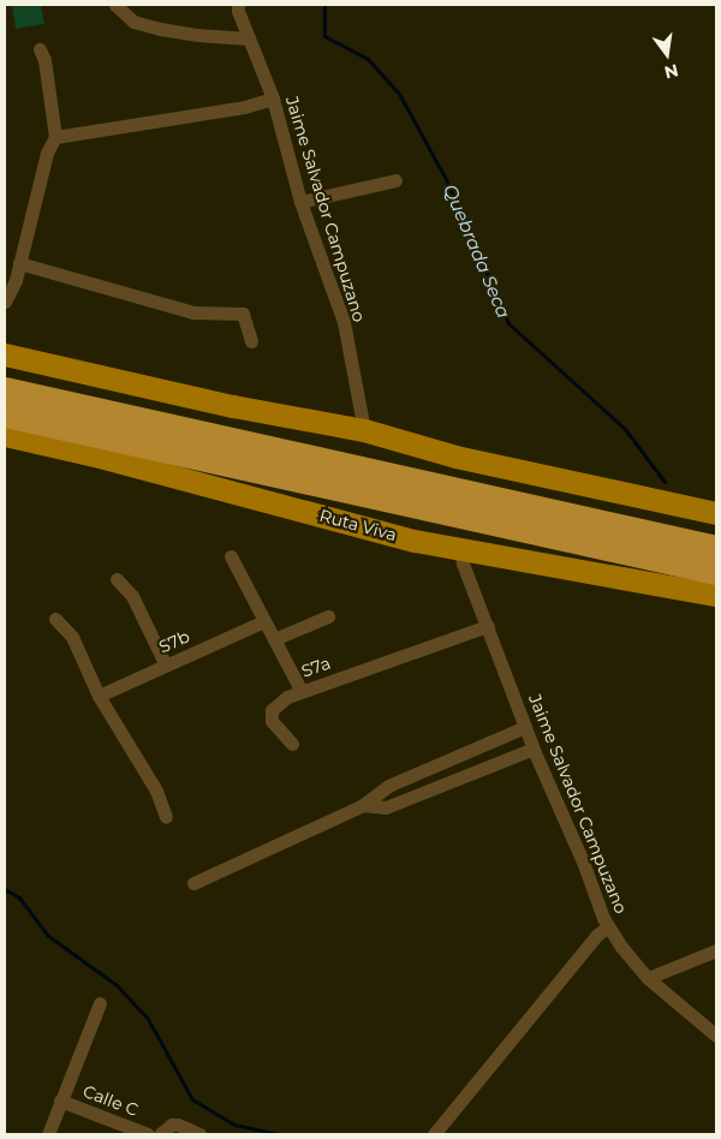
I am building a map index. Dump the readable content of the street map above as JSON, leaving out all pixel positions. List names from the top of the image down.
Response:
{
  "streets": {
    "highway": ["Ruta Viva"],
    "street": [
      "Jaime Salvador Campuzano",
      "S7b",
      "S7a",
      "Calle C"
    ]
  },
  "crossings": [
    ["Jaime Salvador Campuzano", "Ruta Viva"],
    ["Jaime Salvador Campuzano", "S7a"],
    ["S7b", "S7a"]
  ],
  "water": ["Quebrada Seca"],
  "north": "bottom"
}
